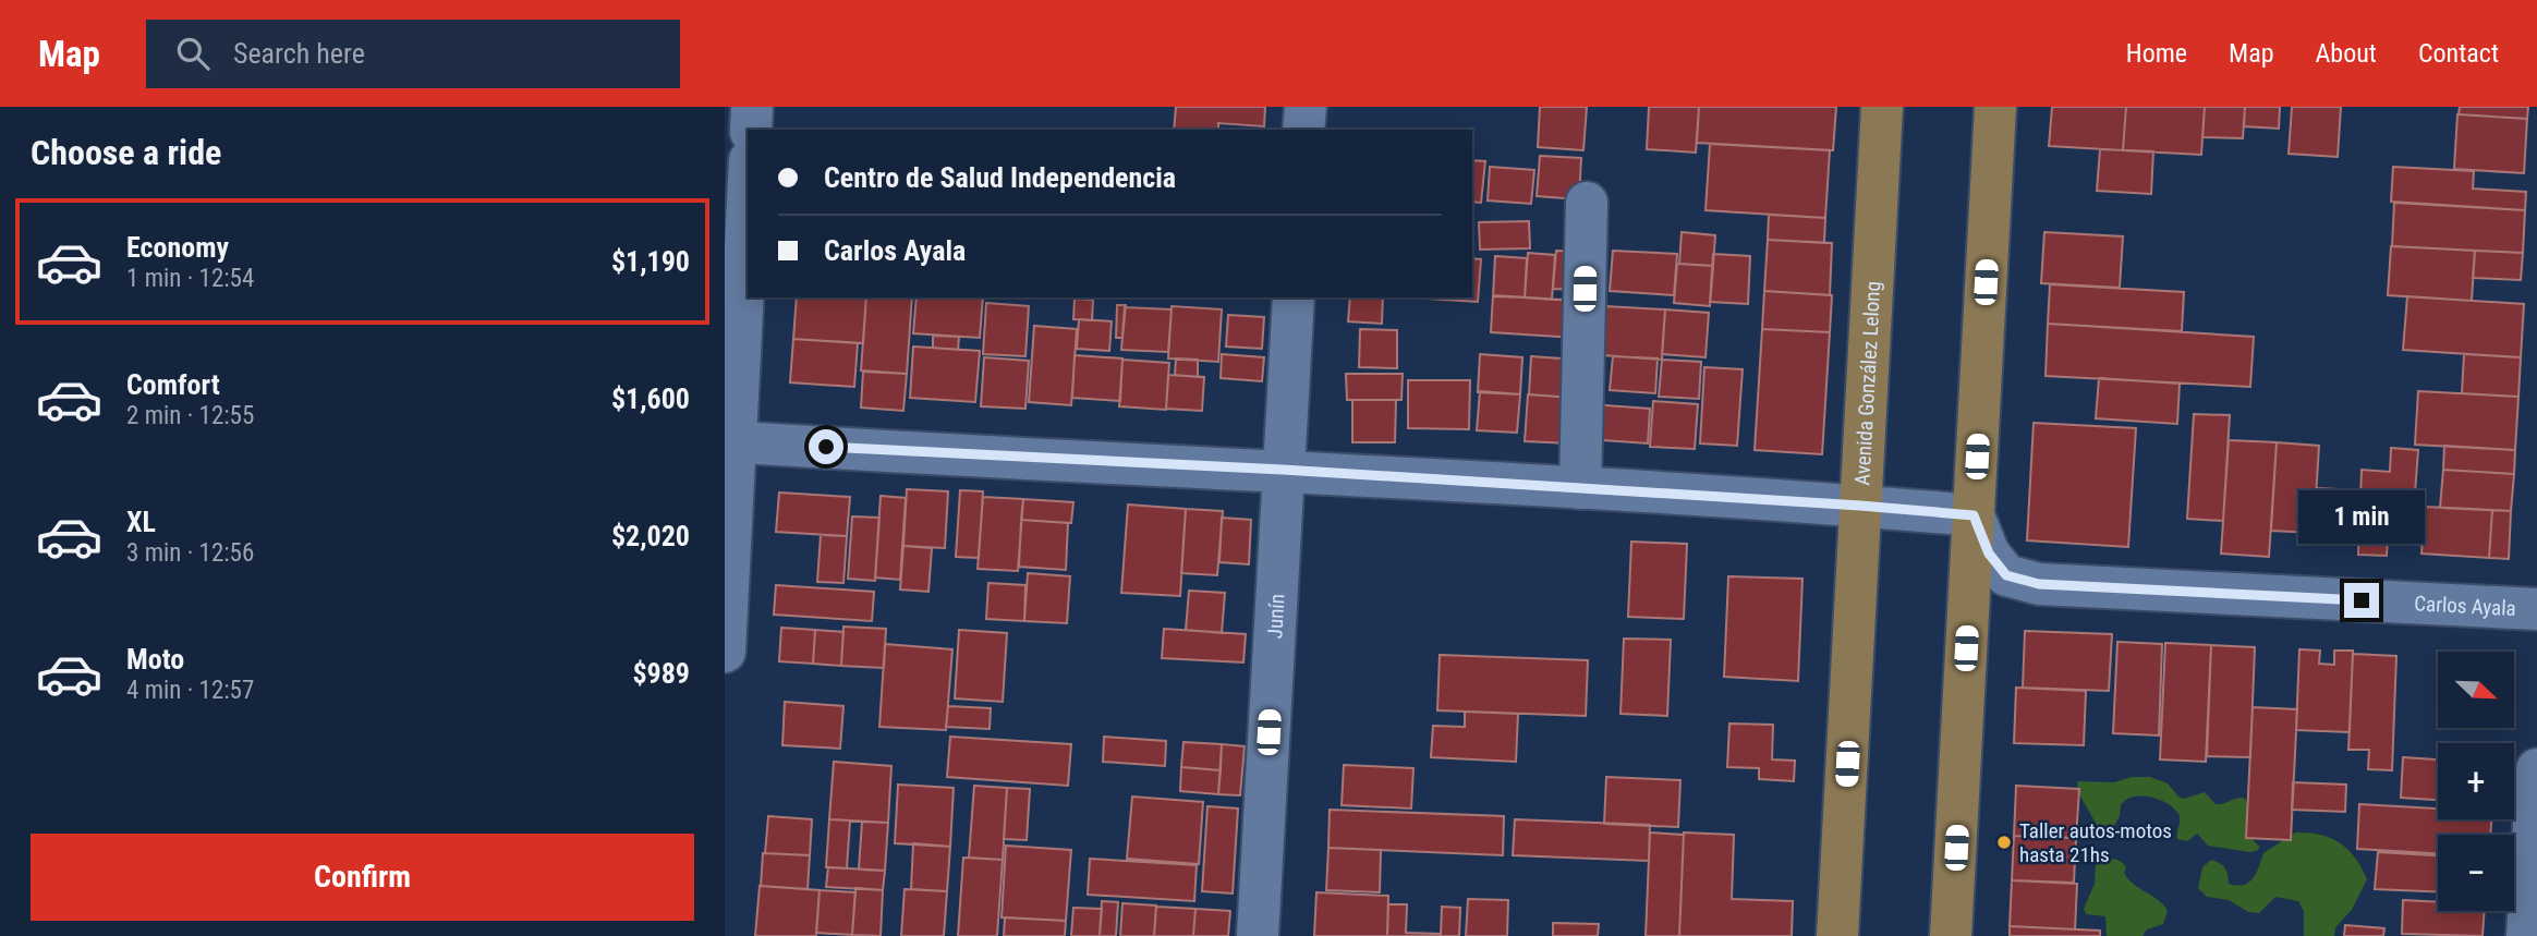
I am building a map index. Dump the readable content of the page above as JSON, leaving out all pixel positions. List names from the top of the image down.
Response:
{
  "streets": {
    "main road": ["Avenida González Lelong"],
    "street": ["Carlos Ayala", "Junín"]
  },
  "places": ["Taller autos-motos hasta 21hs"],
  "north": "bottom right",
  "page": {
    "header": "Map",
    "search": "Search here",
    "nav": [
      "Home",
      "Map",
      "About",
      "Contact"
    ],
    "heading": "Choose a ride",
    "banner": ["Centro de Salud Independencia", "Carlos Ayala"],
    "list": [
      {
        "name": "Economy",
        "note": "1 min · 12:54",
        "value": "$1,190"
      },
      {
        "name": "Comfort",
        "note": "2 min · 12:55",
        "value": "$1,600"
      },
      {
        "name": "XL",
        "note": "3 min · 12:56",
        "value": "$2,020"
      },
      {
        "name": "Moto",
        "note": "4 min · 12:57",
        "value": "$989"
      }
    ],
    "bubble": "1 min",
    "map_buttons": ["+", "−"],
    "buttons": "Confirm"
  }
}
